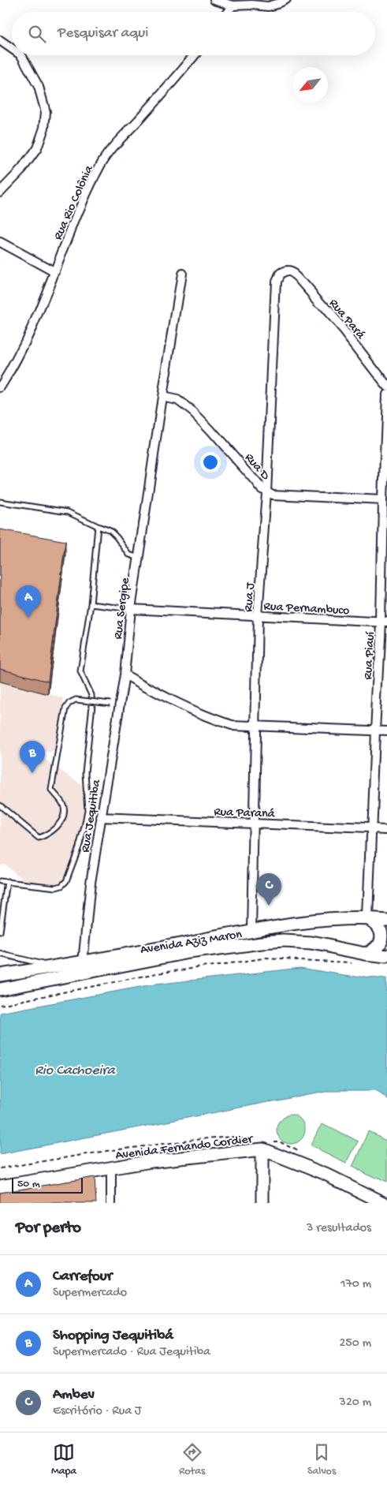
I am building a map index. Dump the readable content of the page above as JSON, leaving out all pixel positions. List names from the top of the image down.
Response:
{
  "streets": {
    "main road": ["Avenida Aziz Maron", "Avenida Fernando Cordier"],
    "street": [
      "Rua Rio Colônia",
      "Rua Pará",
      "Rua D",
      "Rua J",
      "Rua Pernambuco",
      "Rua Sergipe",
      "Rua Piauí",
      "Rua Paraná",
      "Rua Jequitiba"
    ]
  },
  "crossings": [
    ["Rua Pará", "Rua J"],
    ["Rua D", "Rua J"],
    ["Rua D", "Rua Sergipe"],
    ["Rua D", "Rua Piauí"],
    ["Rua J", "Rua Pernambuco"],
    ["Rua J", "Rua Paraná"],
    ["Rua J", "Avenida Aziz Maron"],
    ["Rua Pernambuco", "Rua Sergipe"],
    ["Rua Pernambuco", "Rua Piauí"],
    ["Rua Sergipe", "Rua Jequitiba"],
    ["Rua Piauí", "Rua Paraná"],
    ["Rua Piauí", "Avenida Aziz Maron"],
    ["Rua Paraná", "Rua Jequitiba"],
    ["Rua Jequitiba", "Avenida Aziz Maron"]
  ],
  "water": ["Rio Cachoeira"],
  "scale_bar": "50 m",
  "north": "bottom left",
  "page": {
    "search": "Pesquisar aqui",
    "pins": ["A", "B", "C"],
    "scale": "50 m",
    "heading": ["Por perto", "3 resultados"],
    "list": [
      {
        "mark": "A",
        "name": "Carrefour",
        "note": "Supermercado",
        "value": "170 m"
      },
      {
        "mark": "B",
        "name": "Shopping Jequitibá",
        "note": "Supermercado · Rua Jequitiba",
        "value": "250 m"
      },
      {
        "mark": "C",
        "name": "Ambev",
        "note": "Escritório · Rua J",
        "value": "320 m"
      }
    ],
    "nav": ["Mapa", "Rotas", "Salvos"]
  }
}
